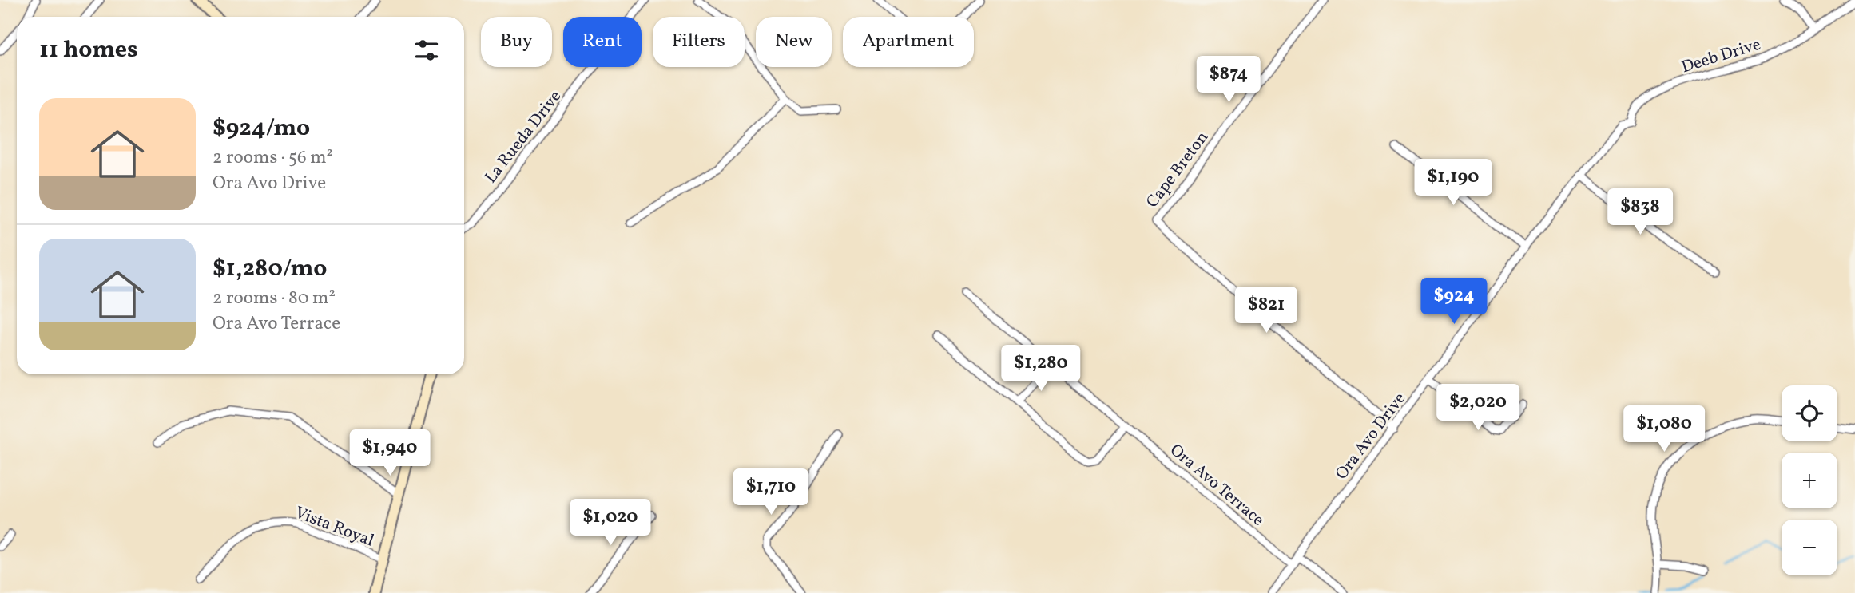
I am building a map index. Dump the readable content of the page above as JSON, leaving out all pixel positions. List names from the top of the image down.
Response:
{
  "streets": {
    "street": [
      "Deeb Drive",
      "La Rueda Drive",
      "Cape Breton",
      "Ora Avo Drive",
      "Ora Avo Terrace",
      "Vista Royal"
    ]
  },
  "crossings": [
    ["Deeb Drive", "Ora Avo Drive"],
    ["Cape Breton", "Ora Avo Drive"],
    ["Ora Avo Drive", "Ora Avo Terrace"]
  ],
  "page": {
    "chip": [
      "Buy",
      "Rent",
      "Filters",
      "New",
      "Apartment"
    ],
    "heading": "11 homes",
    "price": [
      "$874",
      "$1,190",
      "$838",
      "$924",
      "$821",
      "$1,280",
      "$2,020",
      "$1,080",
      "$1,940",
      "$1,710",
      "$1,020"
    ],
    "list": [
      {
        "name": "$924/mo",
        "note": "2 rooms · 56 m² · Ora Avo Drive"
      },
      {
        "name": "$1,280/mo",
        "note": "2 rooms · 80 m² · Ora Avo Terrace"
      }
    ],
    "map_buttons": ["+", "−"]
  }
}
